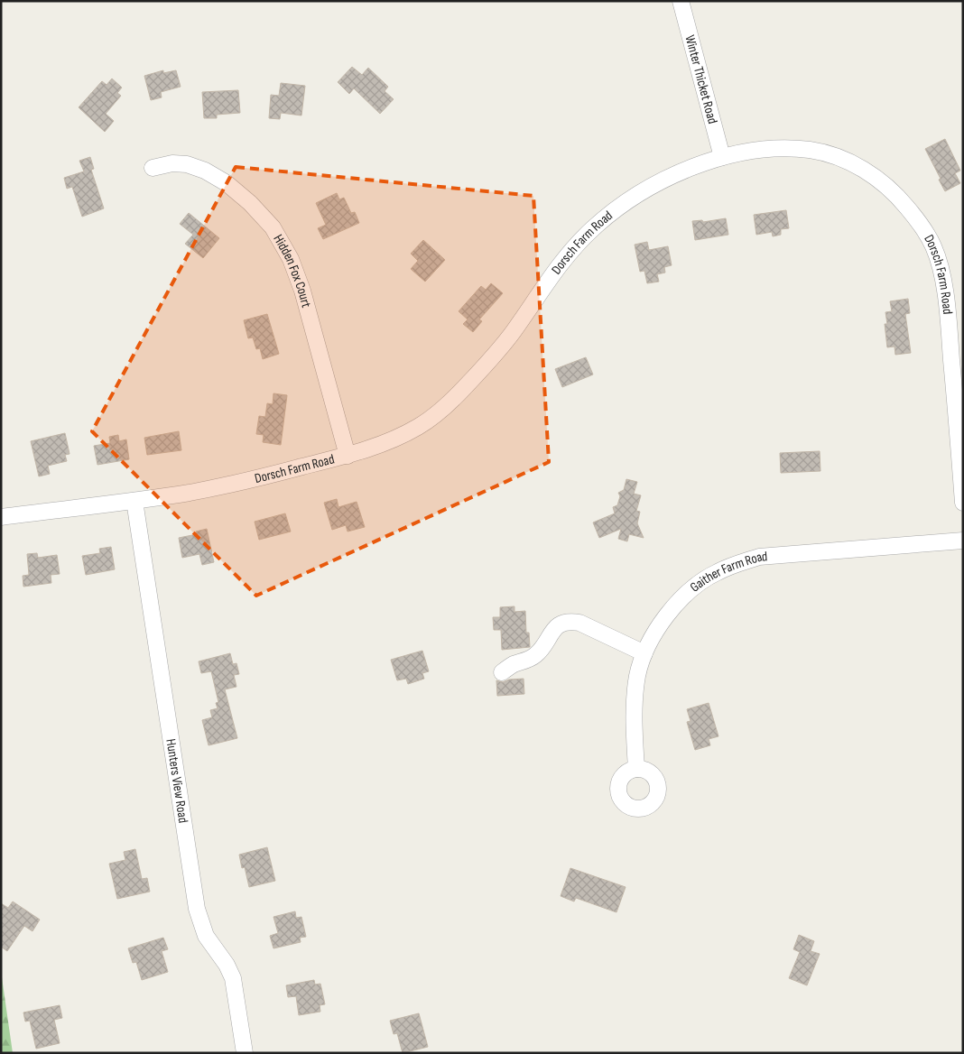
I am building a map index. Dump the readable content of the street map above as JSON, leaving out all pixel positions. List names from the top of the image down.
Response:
{
  "streets": {
    "street": [
      "Winter Thicket Road",
      "Dorsch Farm Road",
      "Hidden Fox Court",
      "Gaither Farm Road",
      "Hunters View Road"
    ]
  },
  "crossings": [
    ["Winter Thicket Road", "Dorsch Farm Road"],
    ["Dorsch Farm Road", "Hidden Fox Court"],
    ["Dorsch Farm Road", "Hunters View Road"]
  ]
}
